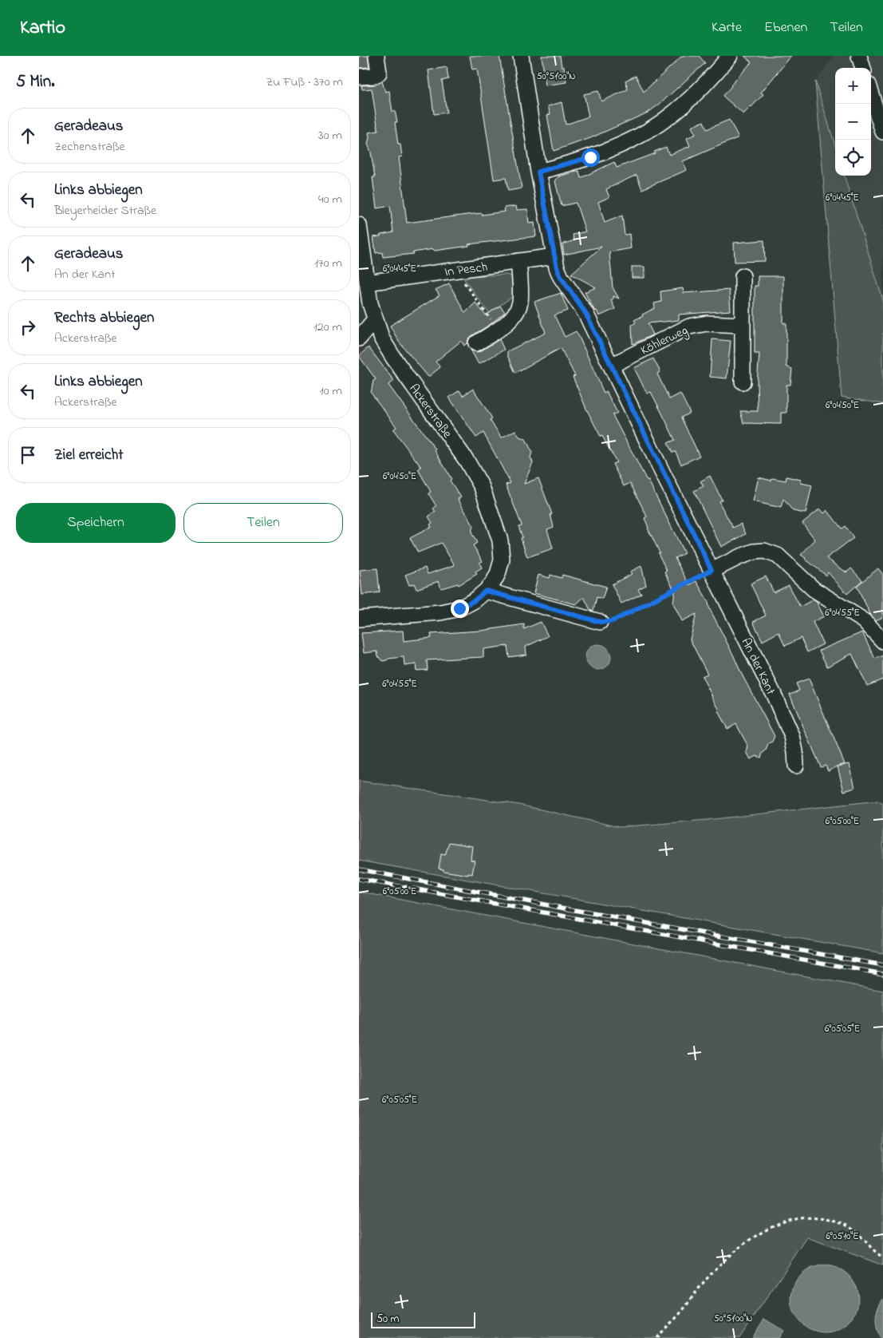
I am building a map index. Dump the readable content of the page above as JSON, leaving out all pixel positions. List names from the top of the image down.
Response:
{
  "streets": {
    "street": [
      "In Pesch",
      "Köhlerweg",
      "Ackerstraße",
      "An der Kant"
    ]
  },
  "crossings": [
    ["In Pesch", "Ackerstraße"],
    ["In Pesch", "An der Kant"],
    ["Köhlerweg", "An der Kant"]
  ],
  "scale_bar": "50 m",
  "page": {
    "header": "Kartio",
    "nav": ["Karte", "Ebenen", "Teilen"],
    "heading": ["5 Min.", "Zu Fuß · 370 m"],
    "map_buttons": ["+", "−"],
    "list": [
      ["Geradeaus", "Zechenstraße", "30 m"],
      ["Links abbiegen", "Bleyerheider Straße", "40 m"],
      ["Geradeaus", "An der Kant", "170 m"],
      ["Rechts abbiegen", "Ackerstraße", "120 m"],
      ["Links abbiegen", "Ackerstraße", "10 m"],
      "Ziel erreicht"
    ],
    "buttons": ["Speichern", "Teilen"],
    "scale": "50 m"
  },
  "coordinates": [
    "50°51'00\"N",
    "6°04'45\"E",
    "6°04'50\"E",
    "6°04'55\"E",
    "6°05'00\"E",
    "6°05'05\"E",
    "6°05'10\"E"
  ]
}
